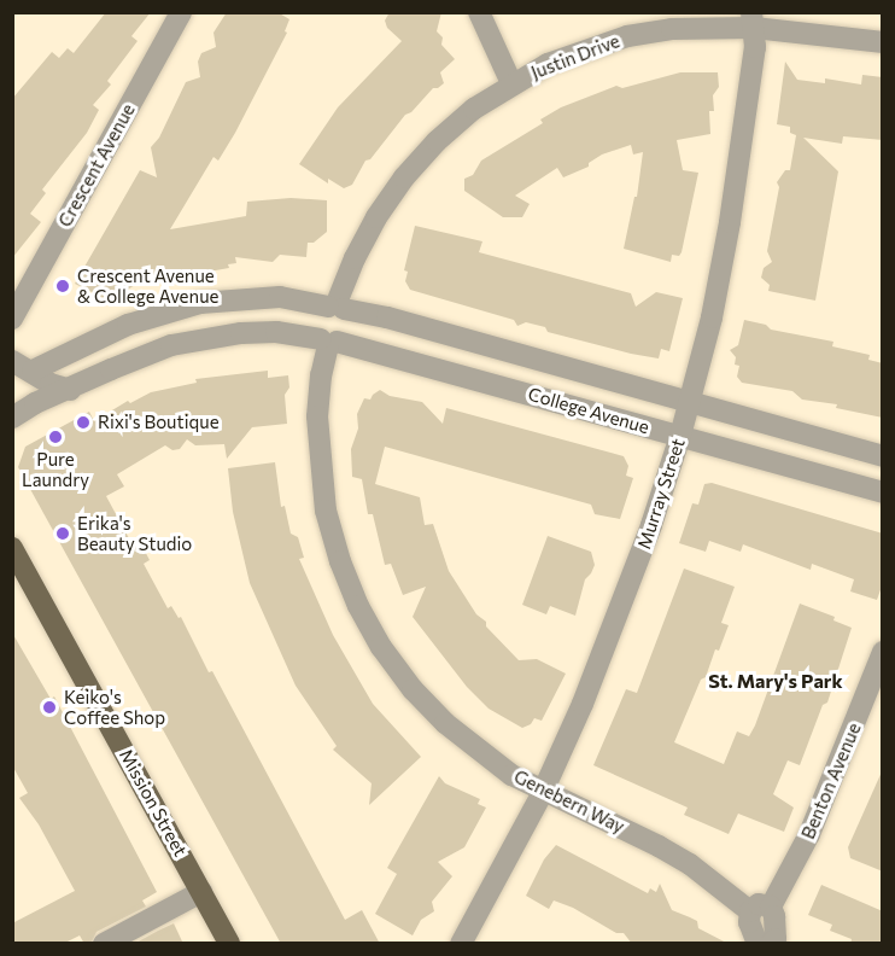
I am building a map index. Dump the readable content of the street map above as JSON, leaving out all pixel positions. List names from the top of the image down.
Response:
{
  "streets": {
    "main road": ["Mission Street"],
    "street": [
      "Justin Drive",
      "Crescent Avenue",
      "College Avenue",
      "Murray Street",
      "Benton Avenue",
      "Genebern Way"
    ]
  },
  "crossings": [
    ["Justin Drive", "College Avenue"],
    ["Justin Drive", "Murray Street"],
    ["Justin Drive", "Genebern Way"],
    ["College Avenue", "Murray Street"],
    ["College Avenue", "Genebern Way"],
    ["Murray Street", "Genebern Way"],
    ["Benton Avenue", "Genebern Way"]
  ],
  "districts": ["St. Mary's Park"],
  "places": [
    "Crescent Avenue & College Avenue",
    "Rixi's Boutique",
    "Pure Laundry",
    "Erika's Beauty Studio",
    "Keiko's Coffee Shop"
  ]
}
